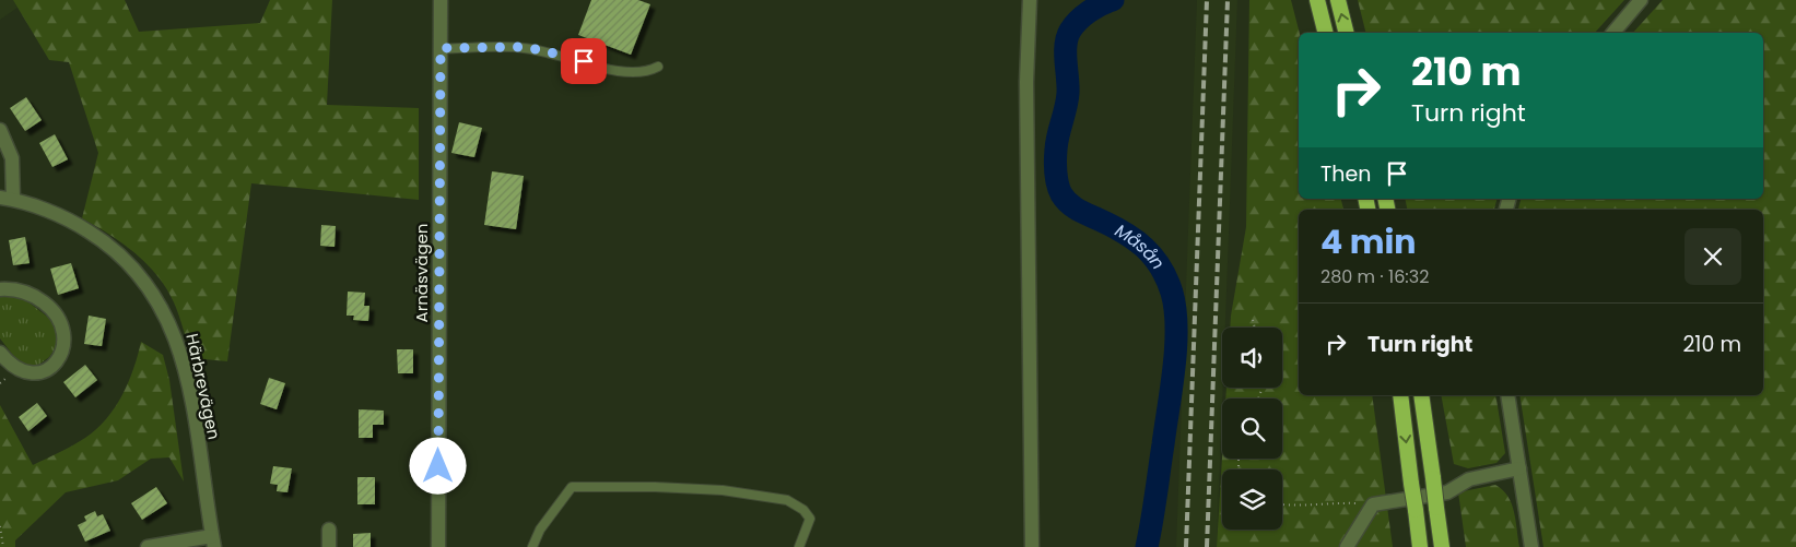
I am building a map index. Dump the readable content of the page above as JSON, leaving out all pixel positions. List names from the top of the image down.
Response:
{
  "streets": {
    "street": ["Arnäsvägen", "Härbrevägen"]
  },
  "water": ["Måsån"],
  "page": {
    "turn": ["210 m", "Turn right"],
    "then": "Then",
    "heading": ["4 min", "280 m · 16:32"],
    "list": [
      {
        "name": "Turn right",
        "value": "210 m"
      }
    ]
  }
}
